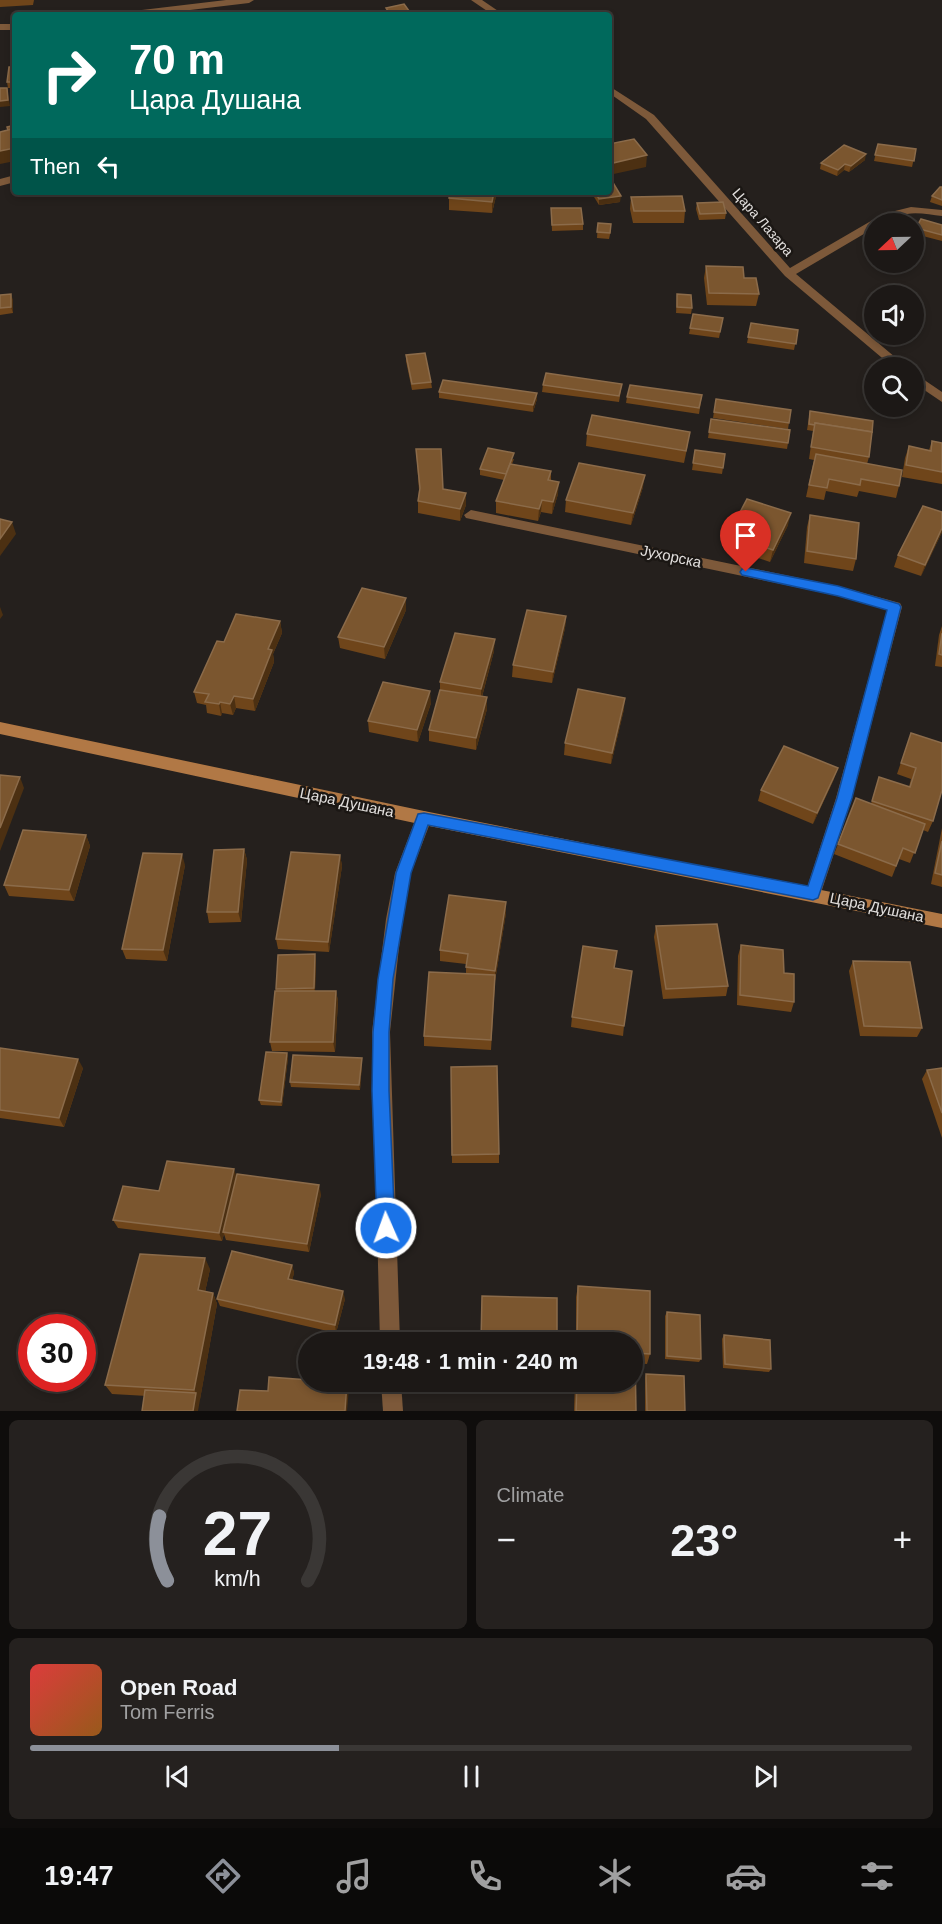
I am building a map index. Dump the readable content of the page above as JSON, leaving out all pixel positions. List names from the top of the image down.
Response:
{
  "streets": {
    "main road": ["Цара Душана"],
    "street": ["Цара Лазара", "Јухорска"]
  },
  "crossings": [
    ["Јухорска", "Цара Душана"]
  ],
  "north": "left",
  "page": {
    "turn": ["70 m", "Цара Душана"],
    "then": "Then",
    "limit": "30",
    "trip": "19:48 · 1 min · 240 m",
    "tile": "Climate",
    "heat": ["−", "23°", "+"],
    "song": ["Open Road", "Tom Ferris"],
    "tabs": "19:47",
    "gauge": ["27", "km/h"]
  }
}
